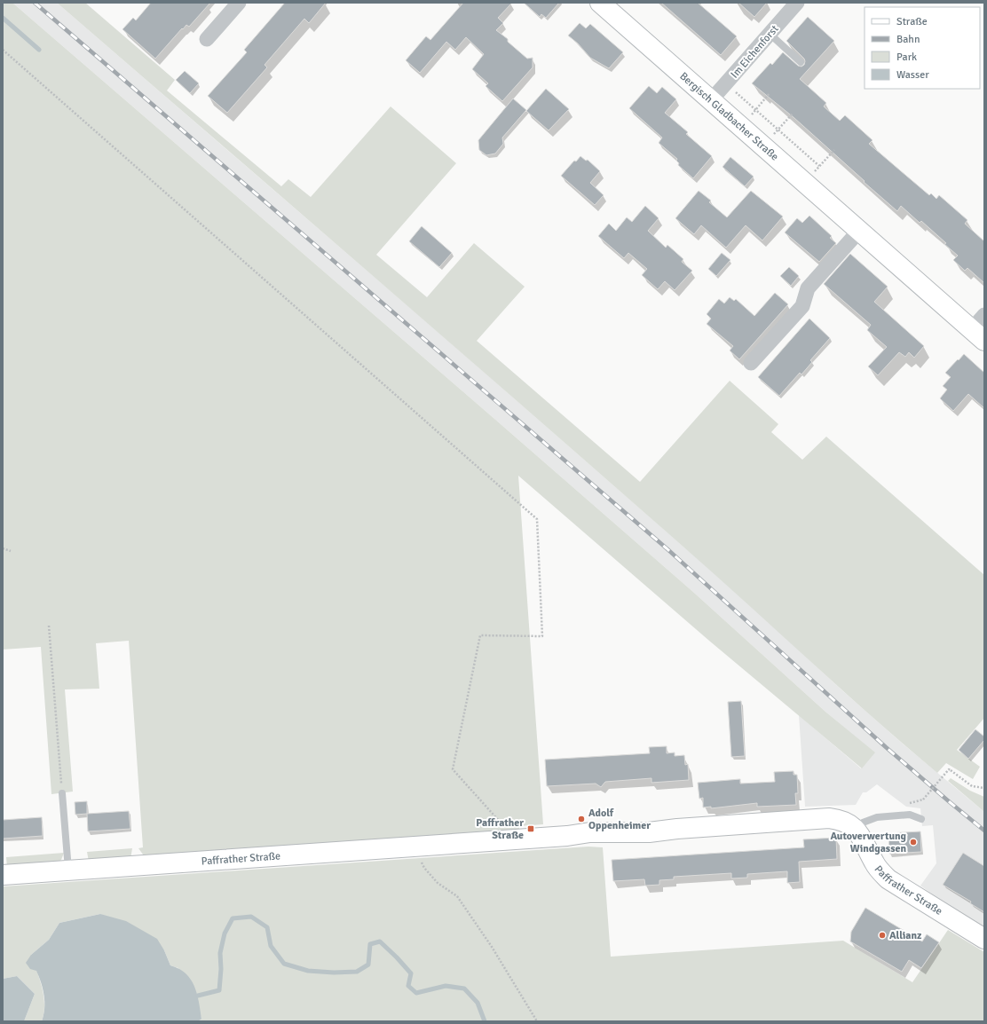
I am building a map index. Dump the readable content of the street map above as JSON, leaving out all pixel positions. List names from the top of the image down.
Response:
{
  "streets": {
    "main road": ["Bergisch Gladbacher Straße", "Paffrather Straße"],
    "street": ["Im Eichenforst"]
  },
  "crossings": [
    ["Im Eichenforst", "Bergisch Gladbacher Straße"]
  ],
  "places": {
    "other": ["Adolf Oppenheimer", "Autoverwertung Windgassen", "Allianz"],
    "transit": ["Paffrather Straße"]
  },
  "legend": [
    "Straße",
    "Bahn",
    "Park",
    "Wasser"
  ]
}
